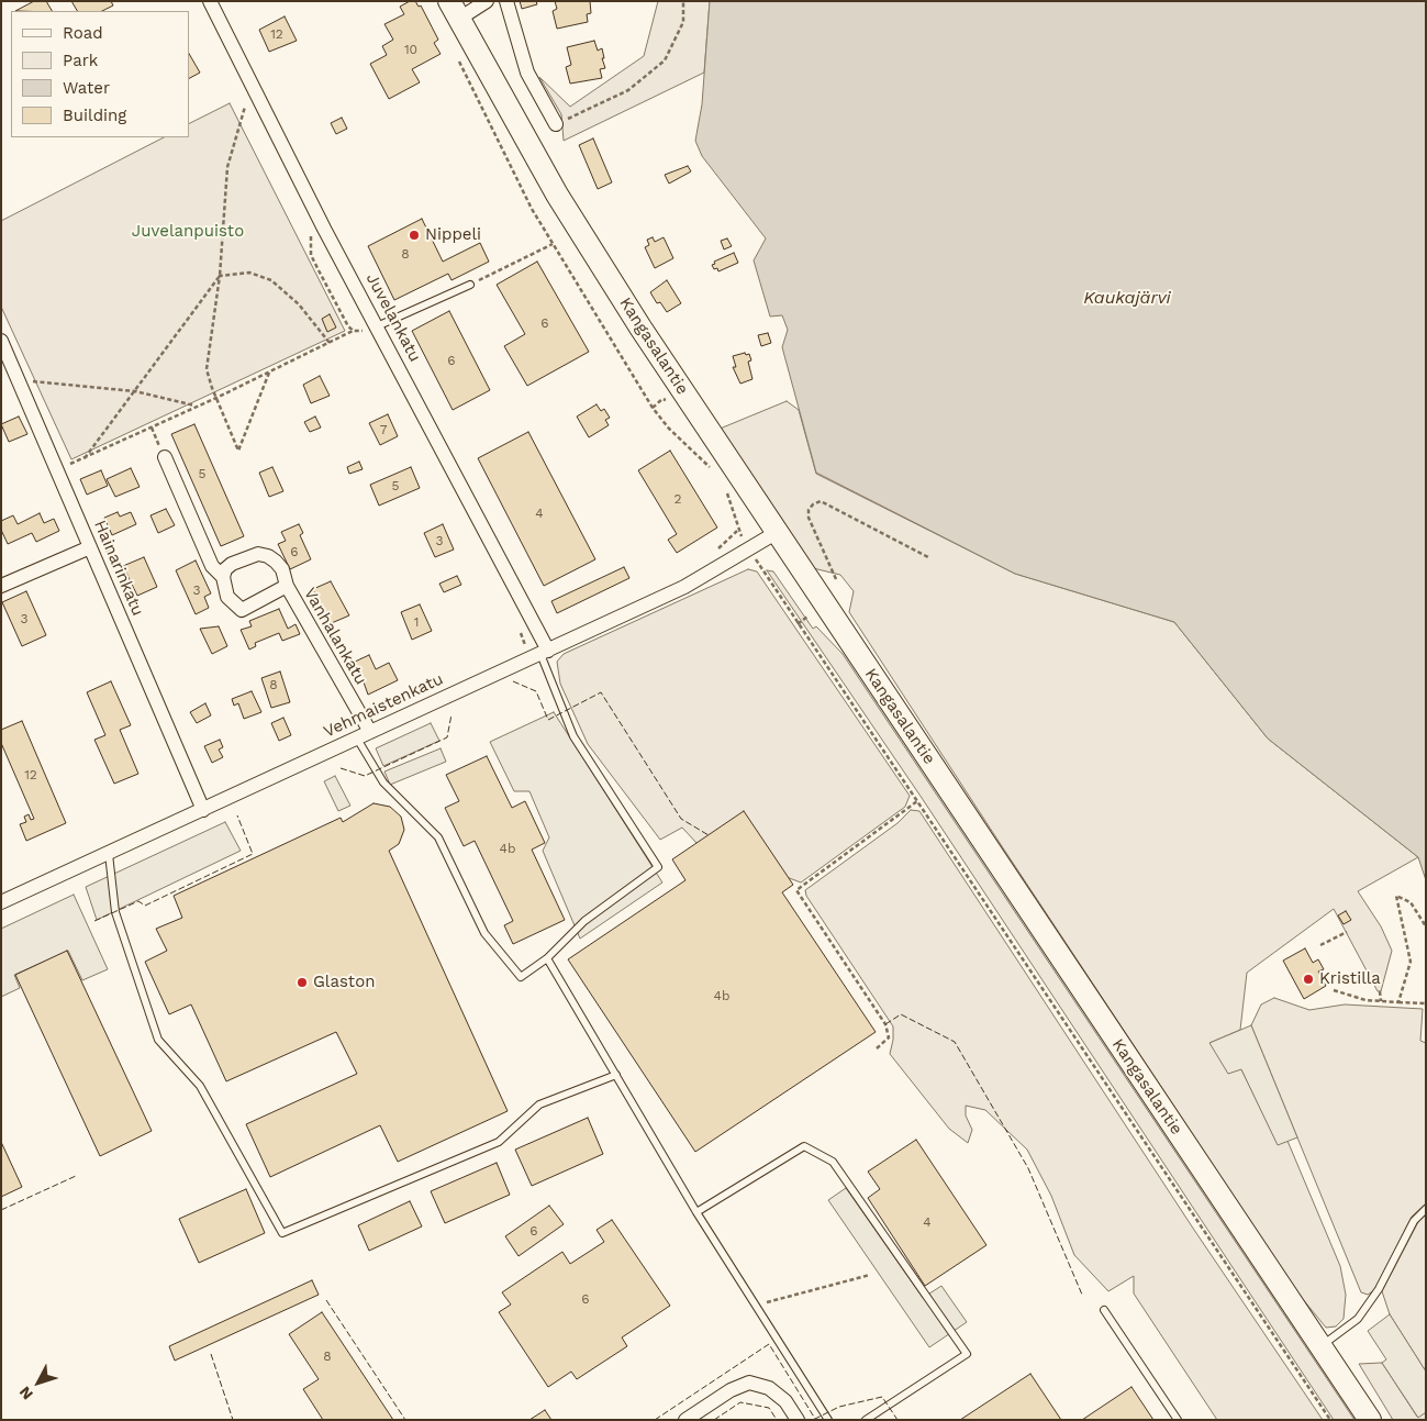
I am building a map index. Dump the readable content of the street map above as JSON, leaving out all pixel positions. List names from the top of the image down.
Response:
{
  "streets": {
    "main road": ["Kangasalantie"],
    "street": [
      "Juvelankatu",
      "Hainarinkatu",
      "Vanhalankatu",
      "Vehmaistenkatu"
    ]
  },
  "crossings": [
    ["Juvelankatu", "Vehmaistenkatu"],
    ["Kangasalantie", "Vehmaistenkatu"],
    ["Hainarinkatu", "Vehmaistenkatu"],
    ["Vanhalankatu", "Vehmaistenkatu"]
  ],
  "water": ["Kaukajärvi"],
  "parks": ["Juvelanpuisto"],
  "places": ["Nippeli", "Kristilla", "Glaston"],
  "house_numbers": [
    "12",
    "10",
    "8",
    "6",
    "6",
    "7",
    "5",
    "5",
    "2",
    "4",
    "3",
    "6",
    "3",
    "3",
    "1",
    "8",
    "12",
    "4b",
    "4b",
    "4",
    "6",
    "6",
    "8"
  ],
  "legend": [
    "Road",
    "Park",
    "Water",
    "Building"
  ],
  "north": "bottom left"
}
